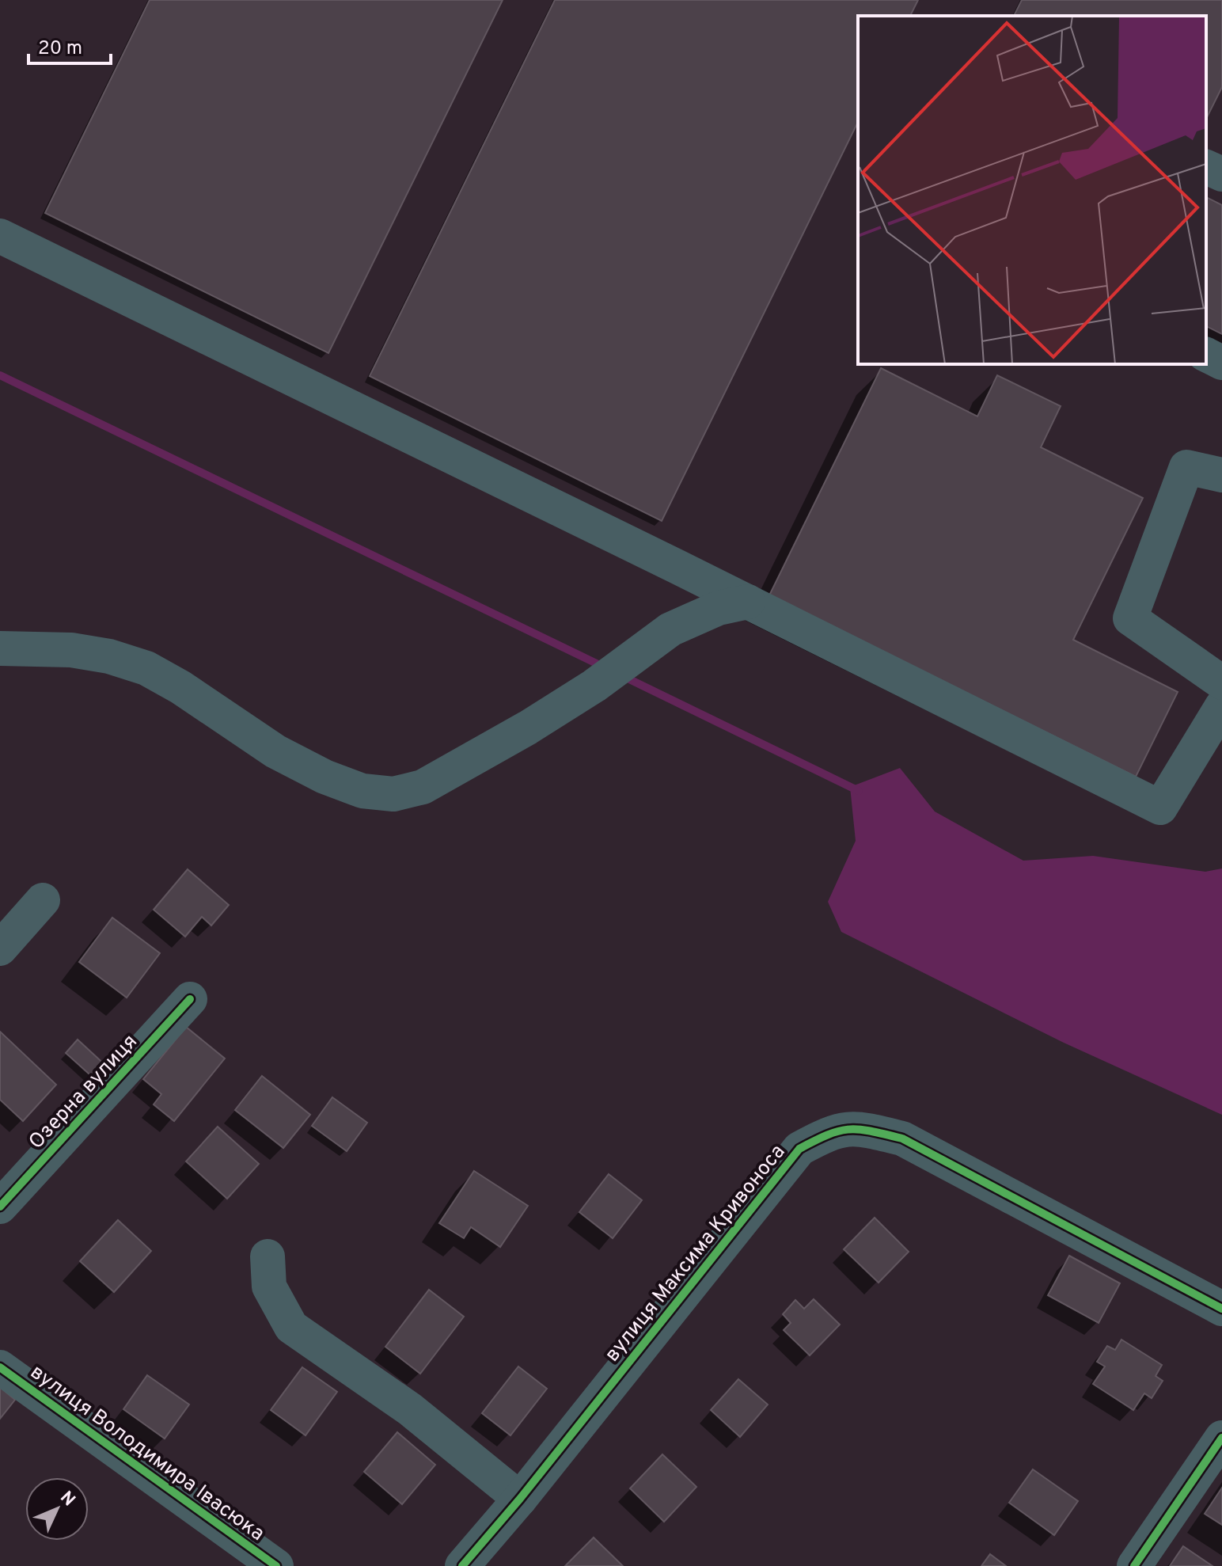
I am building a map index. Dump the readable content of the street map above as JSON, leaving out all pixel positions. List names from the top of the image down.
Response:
{
  "streets": {
    "street": ["Озерна вулиця", "вулиця Максима Кривоноса", "вулиця Володимира Івасюка"]
  },
  "scale_bar": "20 m",
  "north": "top right"
}
